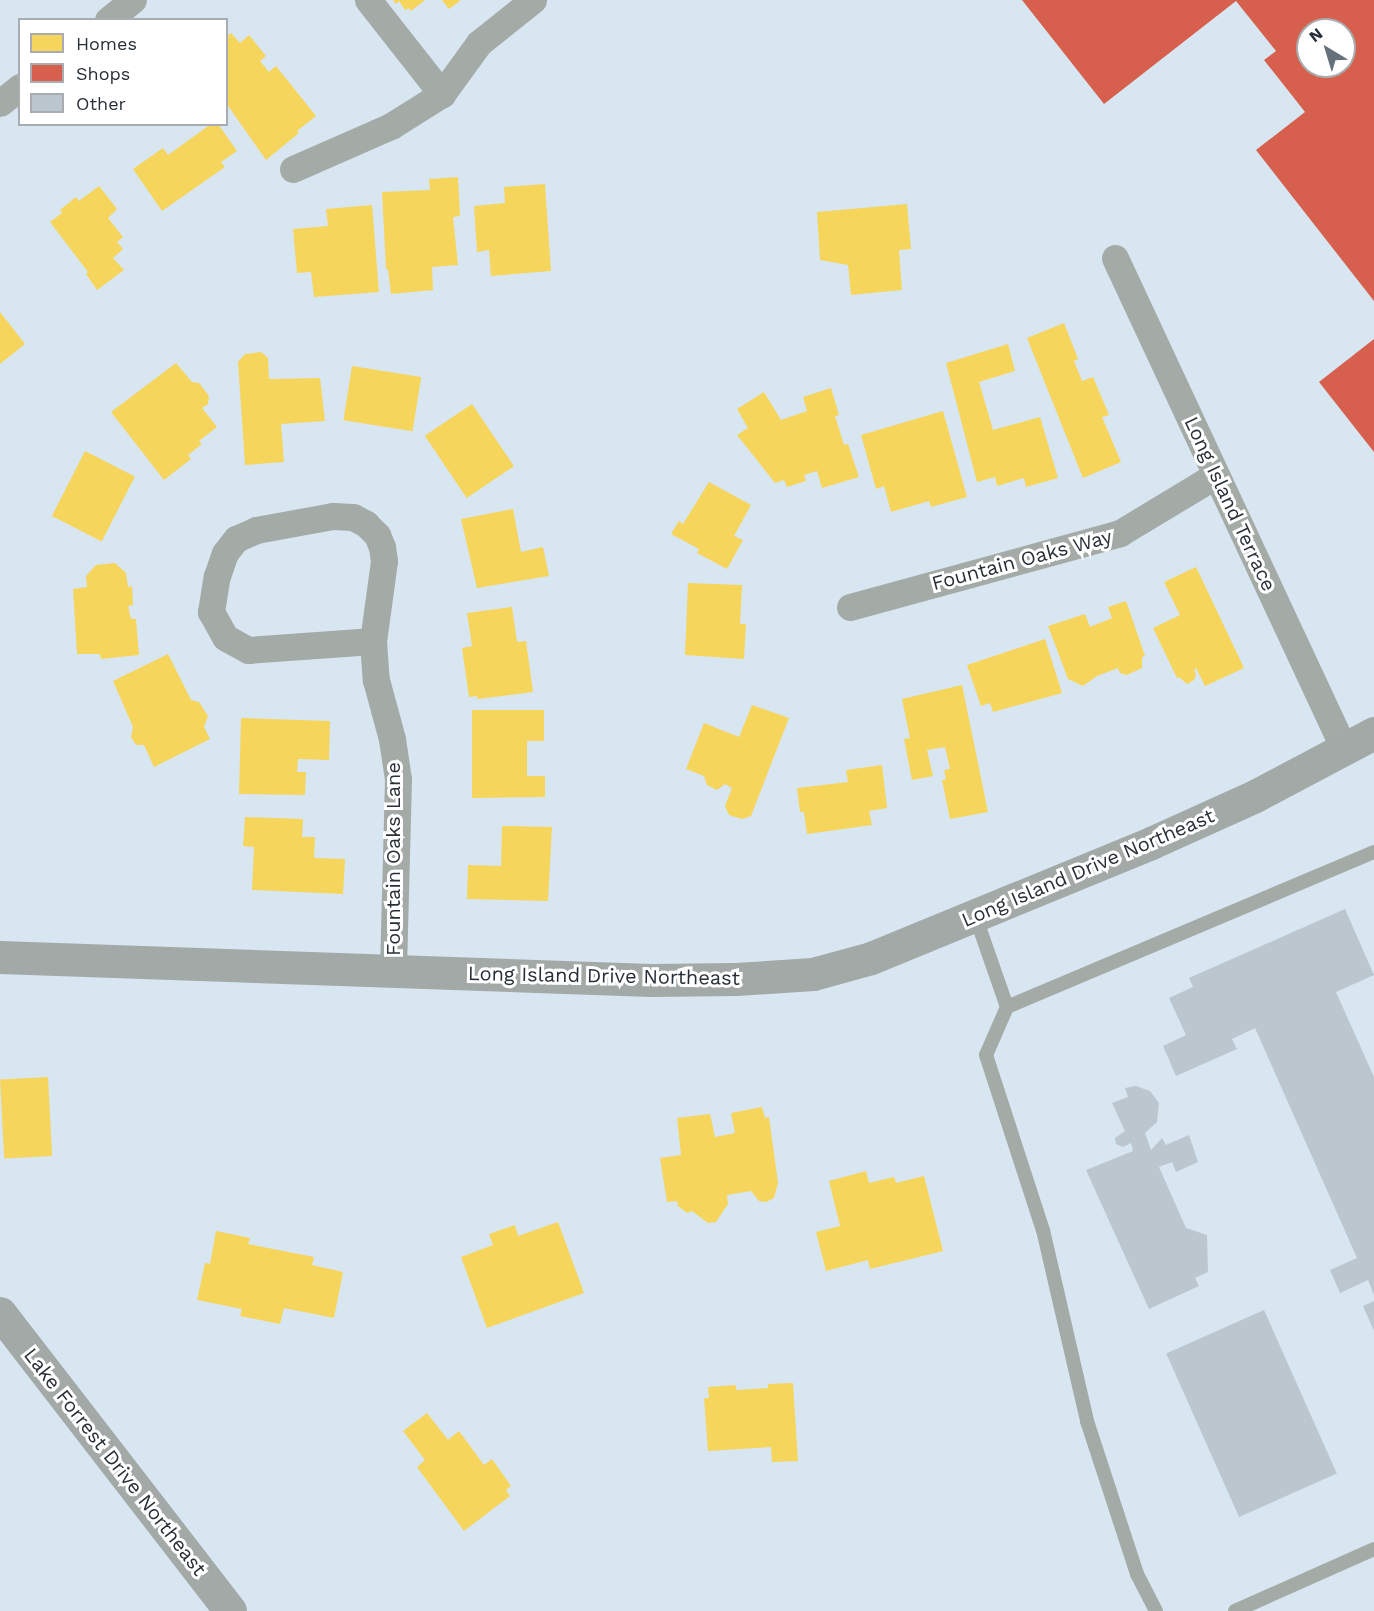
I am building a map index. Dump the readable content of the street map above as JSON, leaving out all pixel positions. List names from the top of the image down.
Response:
{
  "streets": {
    "street": [
      "Long Island Terrace",
      "Fountain Oaks Way",
      "Fountain Oaks Lane",
      "Long Island Drive Northeast",
      "Lake Forrest Drive Northeast"
    ]
  },
  "crossings": [
    ["Long Island Terrace", "Fountain Oaks Way"],
    ["Long Island Terrace", "Long Island Drive Northeast"],
    ["Fountain Oaks Lane", "Long Island Drive Northeast"]
  ],
  "legend": ["Homes", "Shops", "Other"],
  "north": "top left"
}
